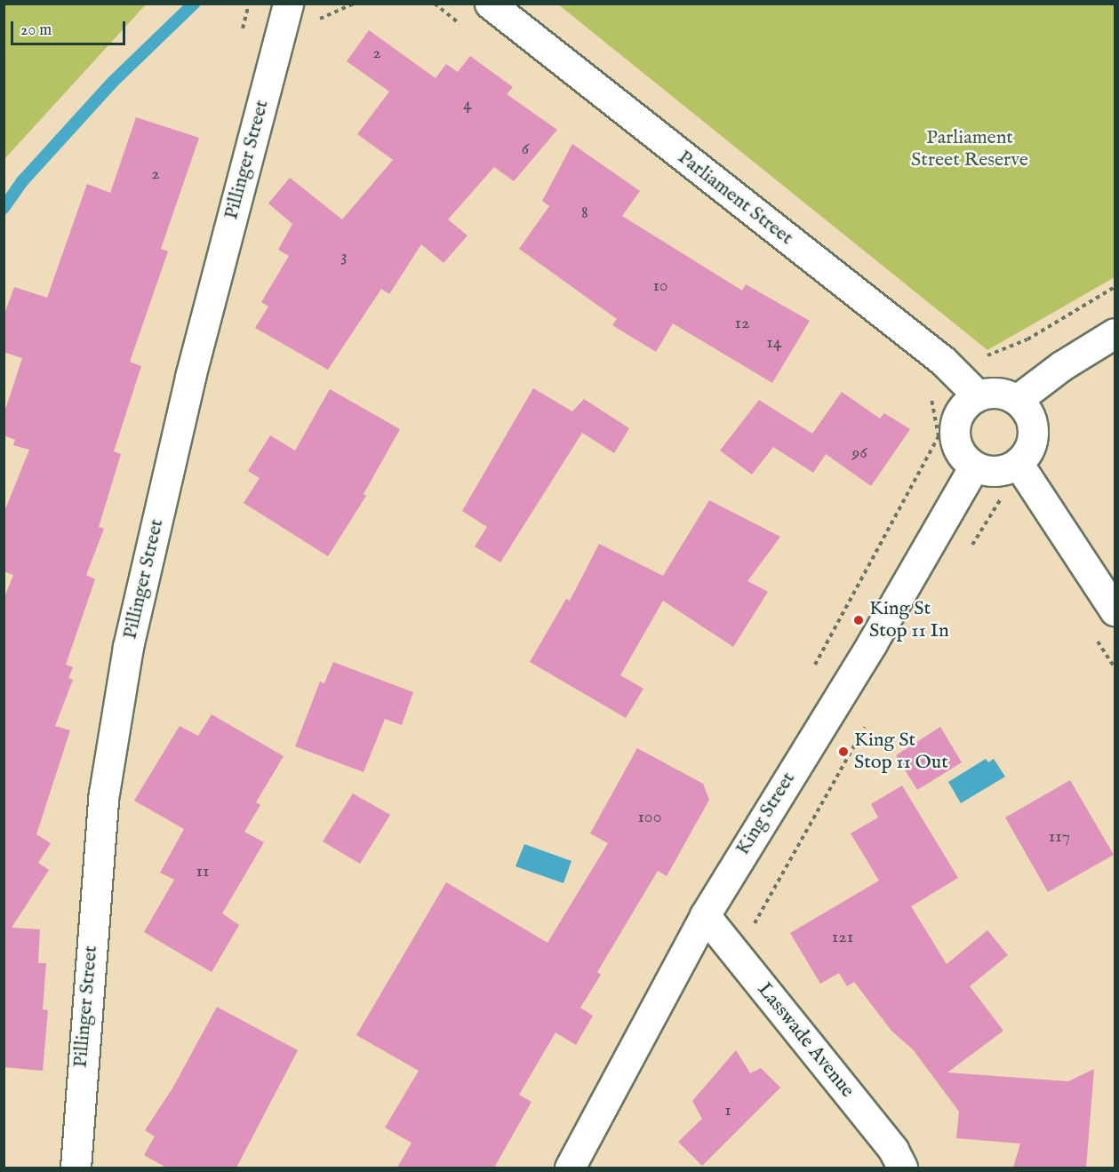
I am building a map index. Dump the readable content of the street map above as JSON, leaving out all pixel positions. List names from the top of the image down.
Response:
{
  "streets": {
    "street": [
      "Pillinger Street",
      "Parliament Street",
      "King Street",
      "Lasswade Avenue"
    ]
  },
  "crossings": [
    ["Parliament Street", "King Street"],
    ["King Street", "Lasswade Avenue"]
  ],
  "parks": ["Parliament Street Reserve"],
  "places": ["King St Stop 11 In", "King St Stop 11 Out"],
  "house_numbers": [
    "2",
    "4",
    "6",
    "2",
    "8",
    "3",
    "10",
    "12",
    "14",
    "96",
    "100",
    "117",
    "11",
    "121",
    "1"
  ],
  "scale_bar": "20 m"
}
